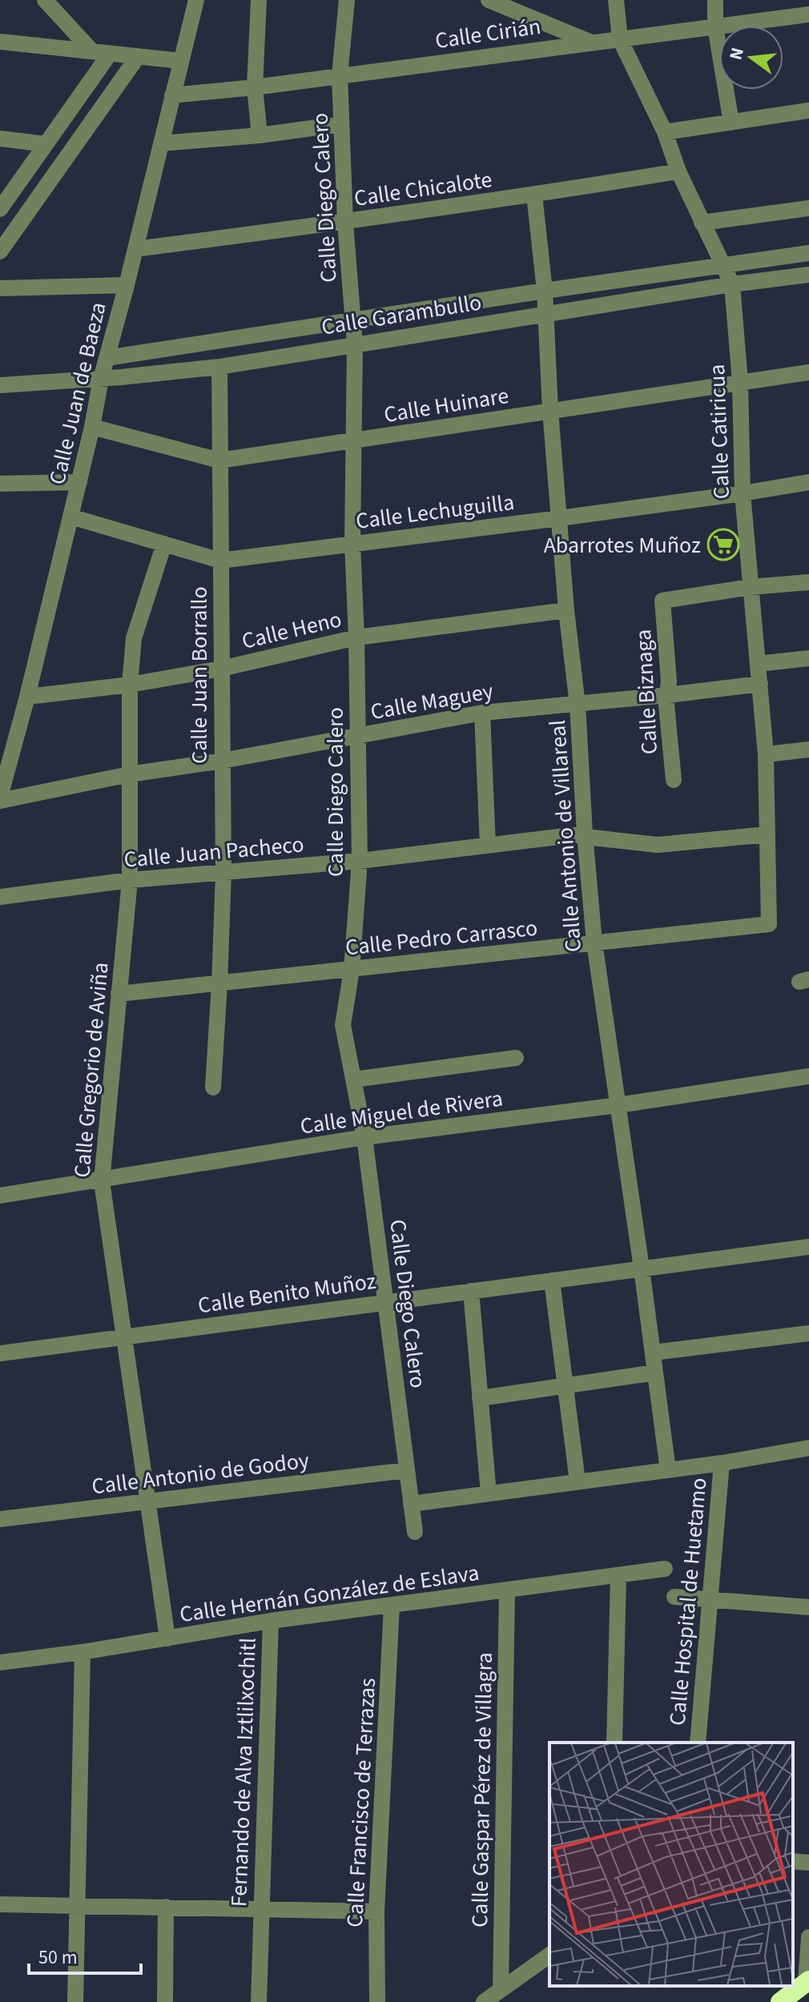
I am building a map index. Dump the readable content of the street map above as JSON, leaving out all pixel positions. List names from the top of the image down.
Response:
{
  "streets": {
    "street": [
      "Calle Cirián",
      "Calle Chicalote",
      "Calle Diego Calero",
      "Calle Garambullo",
      "Calle Juan de Baeza",
      "Calle Huinare",
      "Calle Catiricua",
      "Calle Lechuguilla",
      "Calle Heno",
      "Calle Juan Borrallo",
      "Calle Biznaga",
      "Calle Maguey",
      "Calle Antonio de Villareal",
      "Calle Juan Pacheco",
      "Calle Pedro Carrasco",
      "Calle Gregorio de Aviña",
      "Calle Miguel de Rivera",
      "Calle Benito Muñoz",
      "Calle Antonio de Godoy",
      "Calle Hernán González de Eslava",
      "Calle Hospital de Huetamo",
      "Fernando de Alva Iztlilxochitl",
      "Calle Gaspar Pérez de Villagra",
      "Calle Francisco de Terrazas"
    ]
  },
  "crossings": [
    ["Calle Cirián", "Calle Diego Calero"],
    ["Calle Cirián", "Calle Juan de Baeza"],
    ["Calle Cirián", "Calle Catiricua"],
    ["Calle Chicalote", "Calle Diego Calero"],
    ["Calle Chicalote", "Calle Juan de Baeza"],
    ["Calle Chicalote", "Calle Catiricua"],
    ["Calle Chicalote", "Calle Antonio de Villareal"],
    ["Calle Diego Calero", "Calle Garambullo"],
    ["Calle Diego Calero", "Calle Huinare"],
    ["Calle Diego Calero", "Calle Lechuguilla"],
    ["Calle Diego Calero", "Calle Heno"],
    ["Calle Diego Calero", "Calle Maguey"],
    ["Calle Diego Calero", "Calle Juan Pacheco"],
    ["Calle Diego Calero", "Calle Pedro Carrasco"],
    ["Calle Diego Calero", "Calle Miguel de Rivera"],
    ["Calle Diego Calero", "Calle Benito Muñoz"],
    ["Calle Diego Calero", "Calle Antonio de Godoy"],
    ["Calle Garambullo", "Calle Juan de Baeza"],
    ["Calle Garambullo", "Calle Catiricua"],
    ["Calle Garambullo", "Calle Juan Borrallo"],
    ["Calle Garambullo", "Calle Antonio de Villareal"],
    ["Calle Juan de Baeza", "Calle Huinare"],
    ["Calle Juan de Baeza", "Calle Lechuguilla"],
    ["Calle Juan de Baeza", "Calle Heno"],
    ["Calle Juan de Baeza", "Calle Maguey"],
    ["Calle Huinare", "Calle Catiricua"],
    ["Calle Huinare", "Calle Juan Borrallo"],
    ["Calle Huinare", "Calle Antonio de Villareal"],
    ["Calle Catiricua", "Calle Lechuguilla"],
    ["Calle Catiricua", "Calle Biznaga"],
    ["Calle Catiricua", "Calle Maguey"],
    ["Calle Catiricua", "Calle Juan Pacheco"],
    ["Calle Catiricua", "Calle Pedro Carrasco"],
    ["Calle Lechuguilla", "Calle Juan Borrallo"],
    ["Calle Lechuguilla", "Calle Antonio de Villareal"],
    ["Calle Lechuguilla", "Calle Gregorio de Aviña"],
    ["Calle Heno", "Calle Juan Borrallo"],
    ["Calle Heno", "Calle Antonio de Villareal"],
    ["Calle Heno", "Calle Gregorio de Aviña"],
    ["Calle Juan Borrallo", "Calle Maguey"],
    ["Calle Juan Borrallo", "Calle Juan Pacheco"],
    ["Calle Juan Borrallo", "Calle Pedro Carrasco"],
    ["Calle Biznaga", "Calle Maguey"],
    ["Calle Maguey", "Calle Antonio de Villareal"],
    ["Calle Maguey", "Calle Gregorio de Aviña"],
    ["Calle Antonio de Villareal", "Calle Juan Pacheco"],
    ["Calle Antonio de Villareal", "Calle Pedro Carrasco"],
    ["Calle Antonio de Villareal", "Calle Miguel de Rivera"],
    ["Calle Antonio de Villareal", "Calle Benito Muñoz"],
    ["Calle Juan Pacheco", "Calle Gregorio de Aviña"],
    ["Calle Pedro Carrasco", "Calle Gregorio de Aviña"],
    ["Calle Gregorio de Aviña", "Calle Miguel de Rivera"],
    ["Calle Gregorio de Aviña", "Calle Benito Muñoz"],
    ["Calle Gregorio de Aviña", "Calle Antonio de Godoy"],
    ["Calle Gregorio de Aviña", "Calle Hernán González de Eslava"],
    ["Calle Hernán González de Eslava", "Fernando de Alva Iztlilxochitl"],
    ["Calle Hernán González de Eslava", "Calle Gaspar Pérez de Villagra"],
    ["Calle Hernán González de Eslava", "Calle Francisco de Terrazas"]
  ],
  "places": {
    "supermarket": ["Abarrotes Muñoz"]
  },
  "scale_bar": "50 m",
  "north": "left"
}
